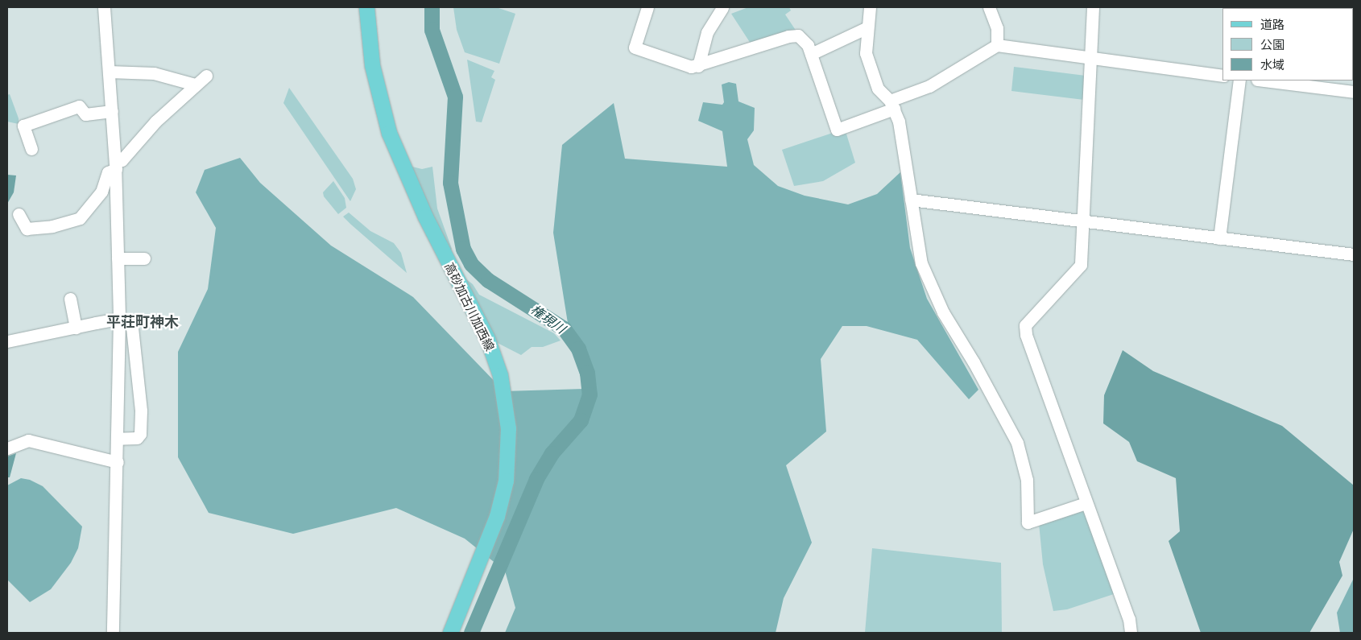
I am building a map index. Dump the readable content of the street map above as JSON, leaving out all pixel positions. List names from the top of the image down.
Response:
{
  "streets": {
    "main road": ["高砂加古川加西線"]
  },
  "districts": ["平荘町神木"],
  "water": ["権現川"],
  "legend": ["道路", "公園", "水域"]
}
